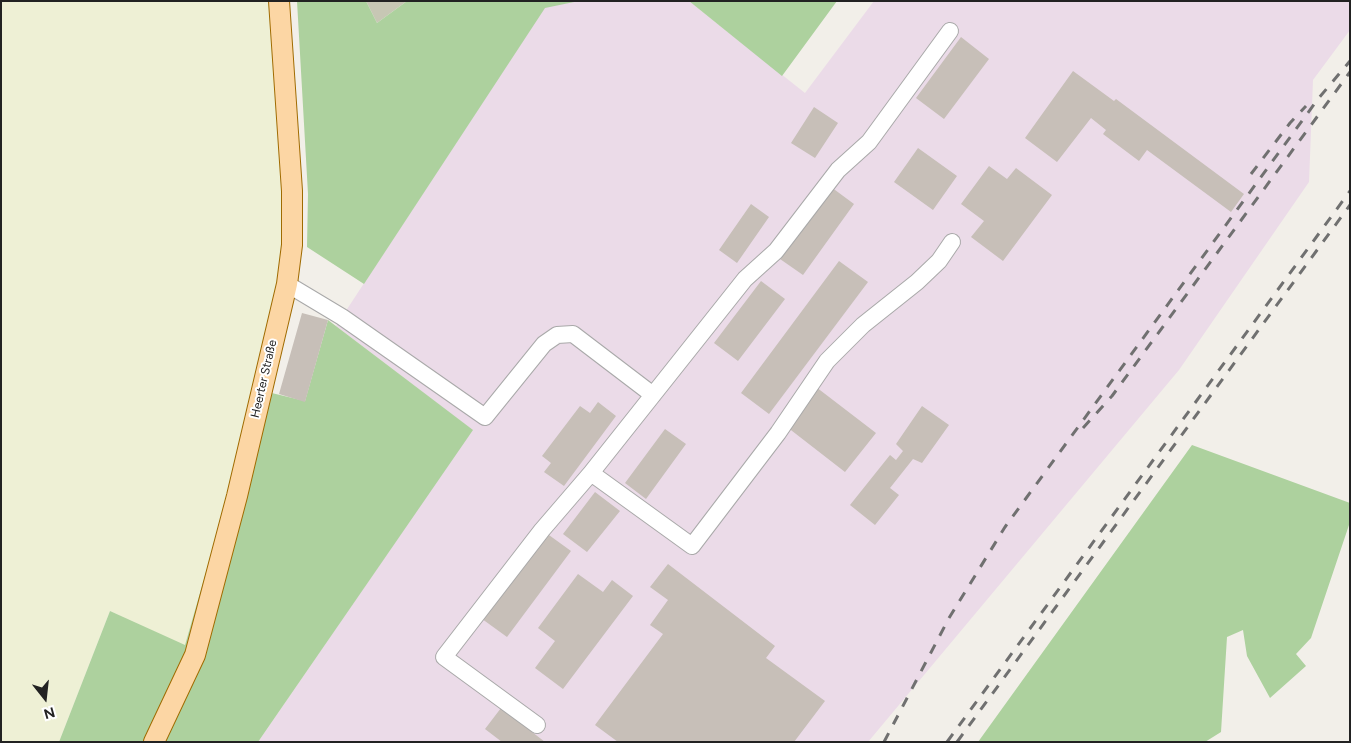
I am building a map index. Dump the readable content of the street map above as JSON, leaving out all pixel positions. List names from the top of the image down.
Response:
{
  "streets": {
    "main road": ["Heerter Straße"]
  },
  "north": "bottom"
}
